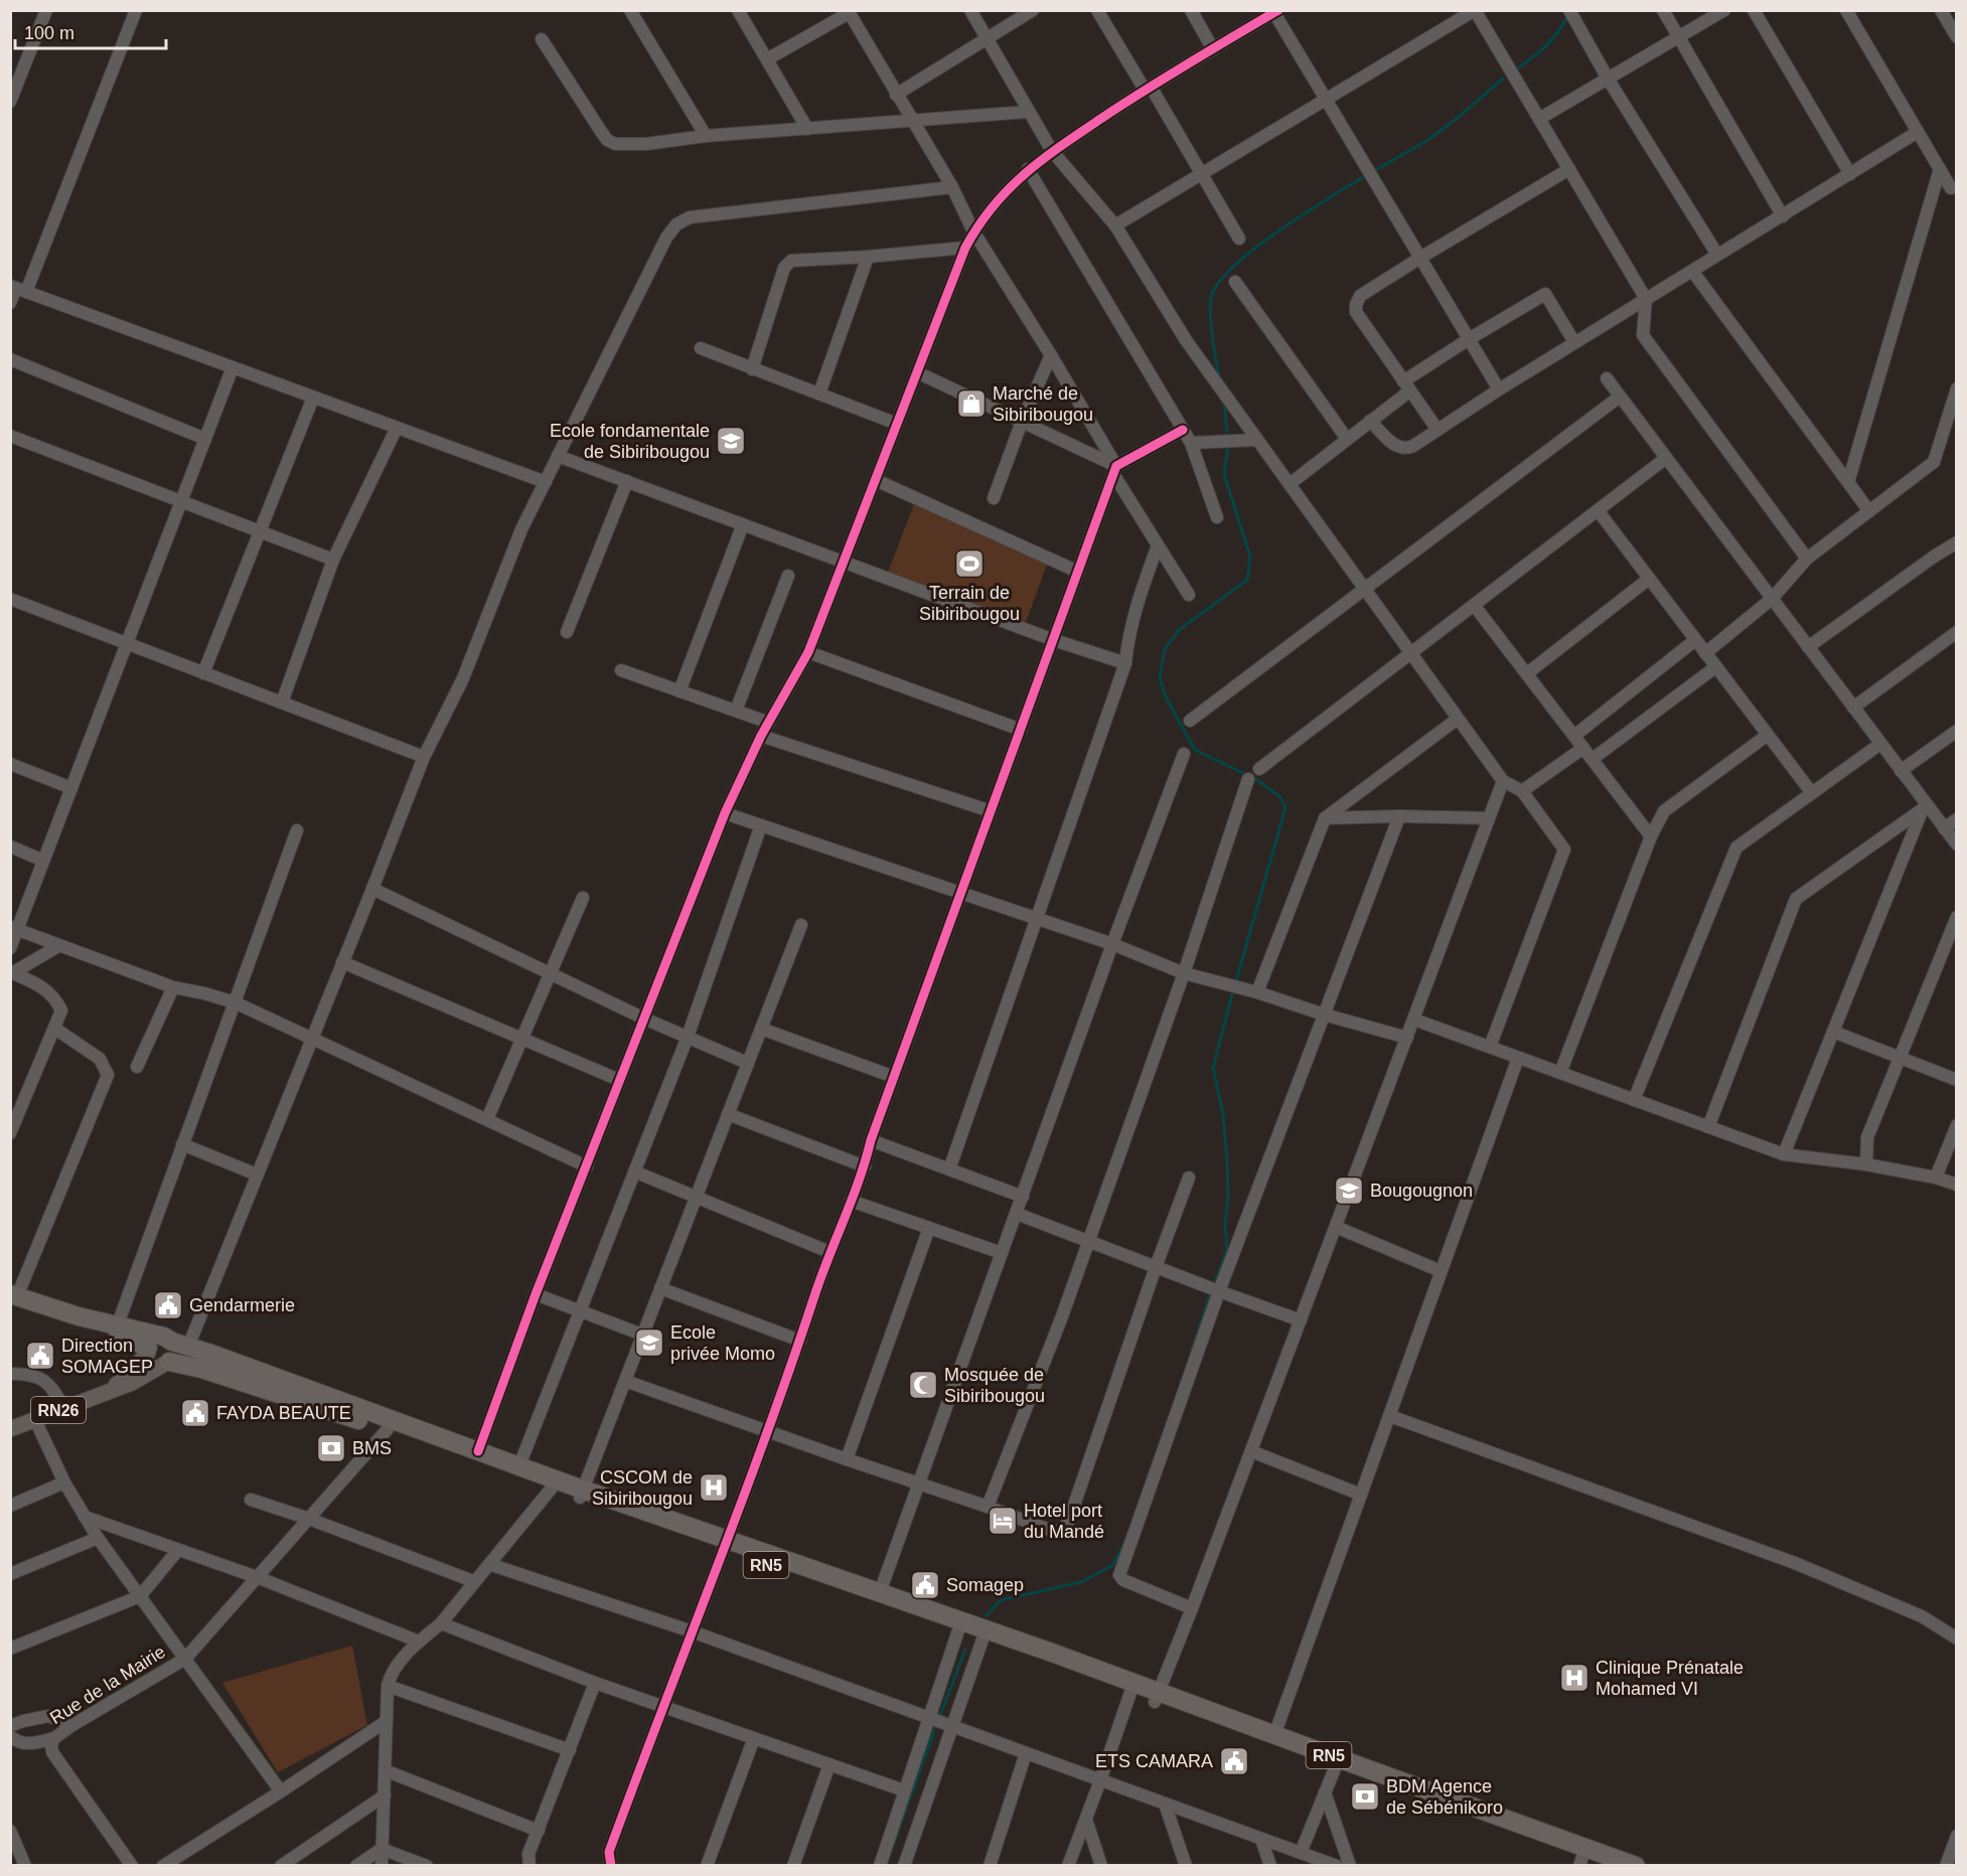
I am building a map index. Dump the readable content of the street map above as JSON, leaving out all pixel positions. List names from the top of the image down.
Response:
{
  "streets": {
    "highway": ["RN5"],
    "main road": ["RN26"],
    "street": ["Rue de la Mairie"]
  },
  "crossings": [
    ["RN26", "RN5"],
    ["RN5", "Rue de la Mairie"]
  ],
  "places": {
    "shop": ["Marché de Sibiribougou"],
    "school or university": ["Ecole fondamentale de Sibiribougou", "Bougougnon", "Ecole privée Momo"],
    "sports": ["Terrain de Sibiribougou"],
    "public building": [
      "Gendarmerie",
      "Direction SOMAGEP",
      "FAYDA BEAUTE",
      "Somagep",
      "ETS CAMARA"
    ],
    "mosque": ["Mosquée de Sibiribougou"],
    "bank": ["BMS", "BDM Agence de Sébénikoro"],
    "hospital": ["CSCOM de Sibiribougou", "Clinique Prénatale Mohamed VI"],
    "hotel": ["Hotel port du Mandé"]
  },
  "scale_bar": "100 m"
}
